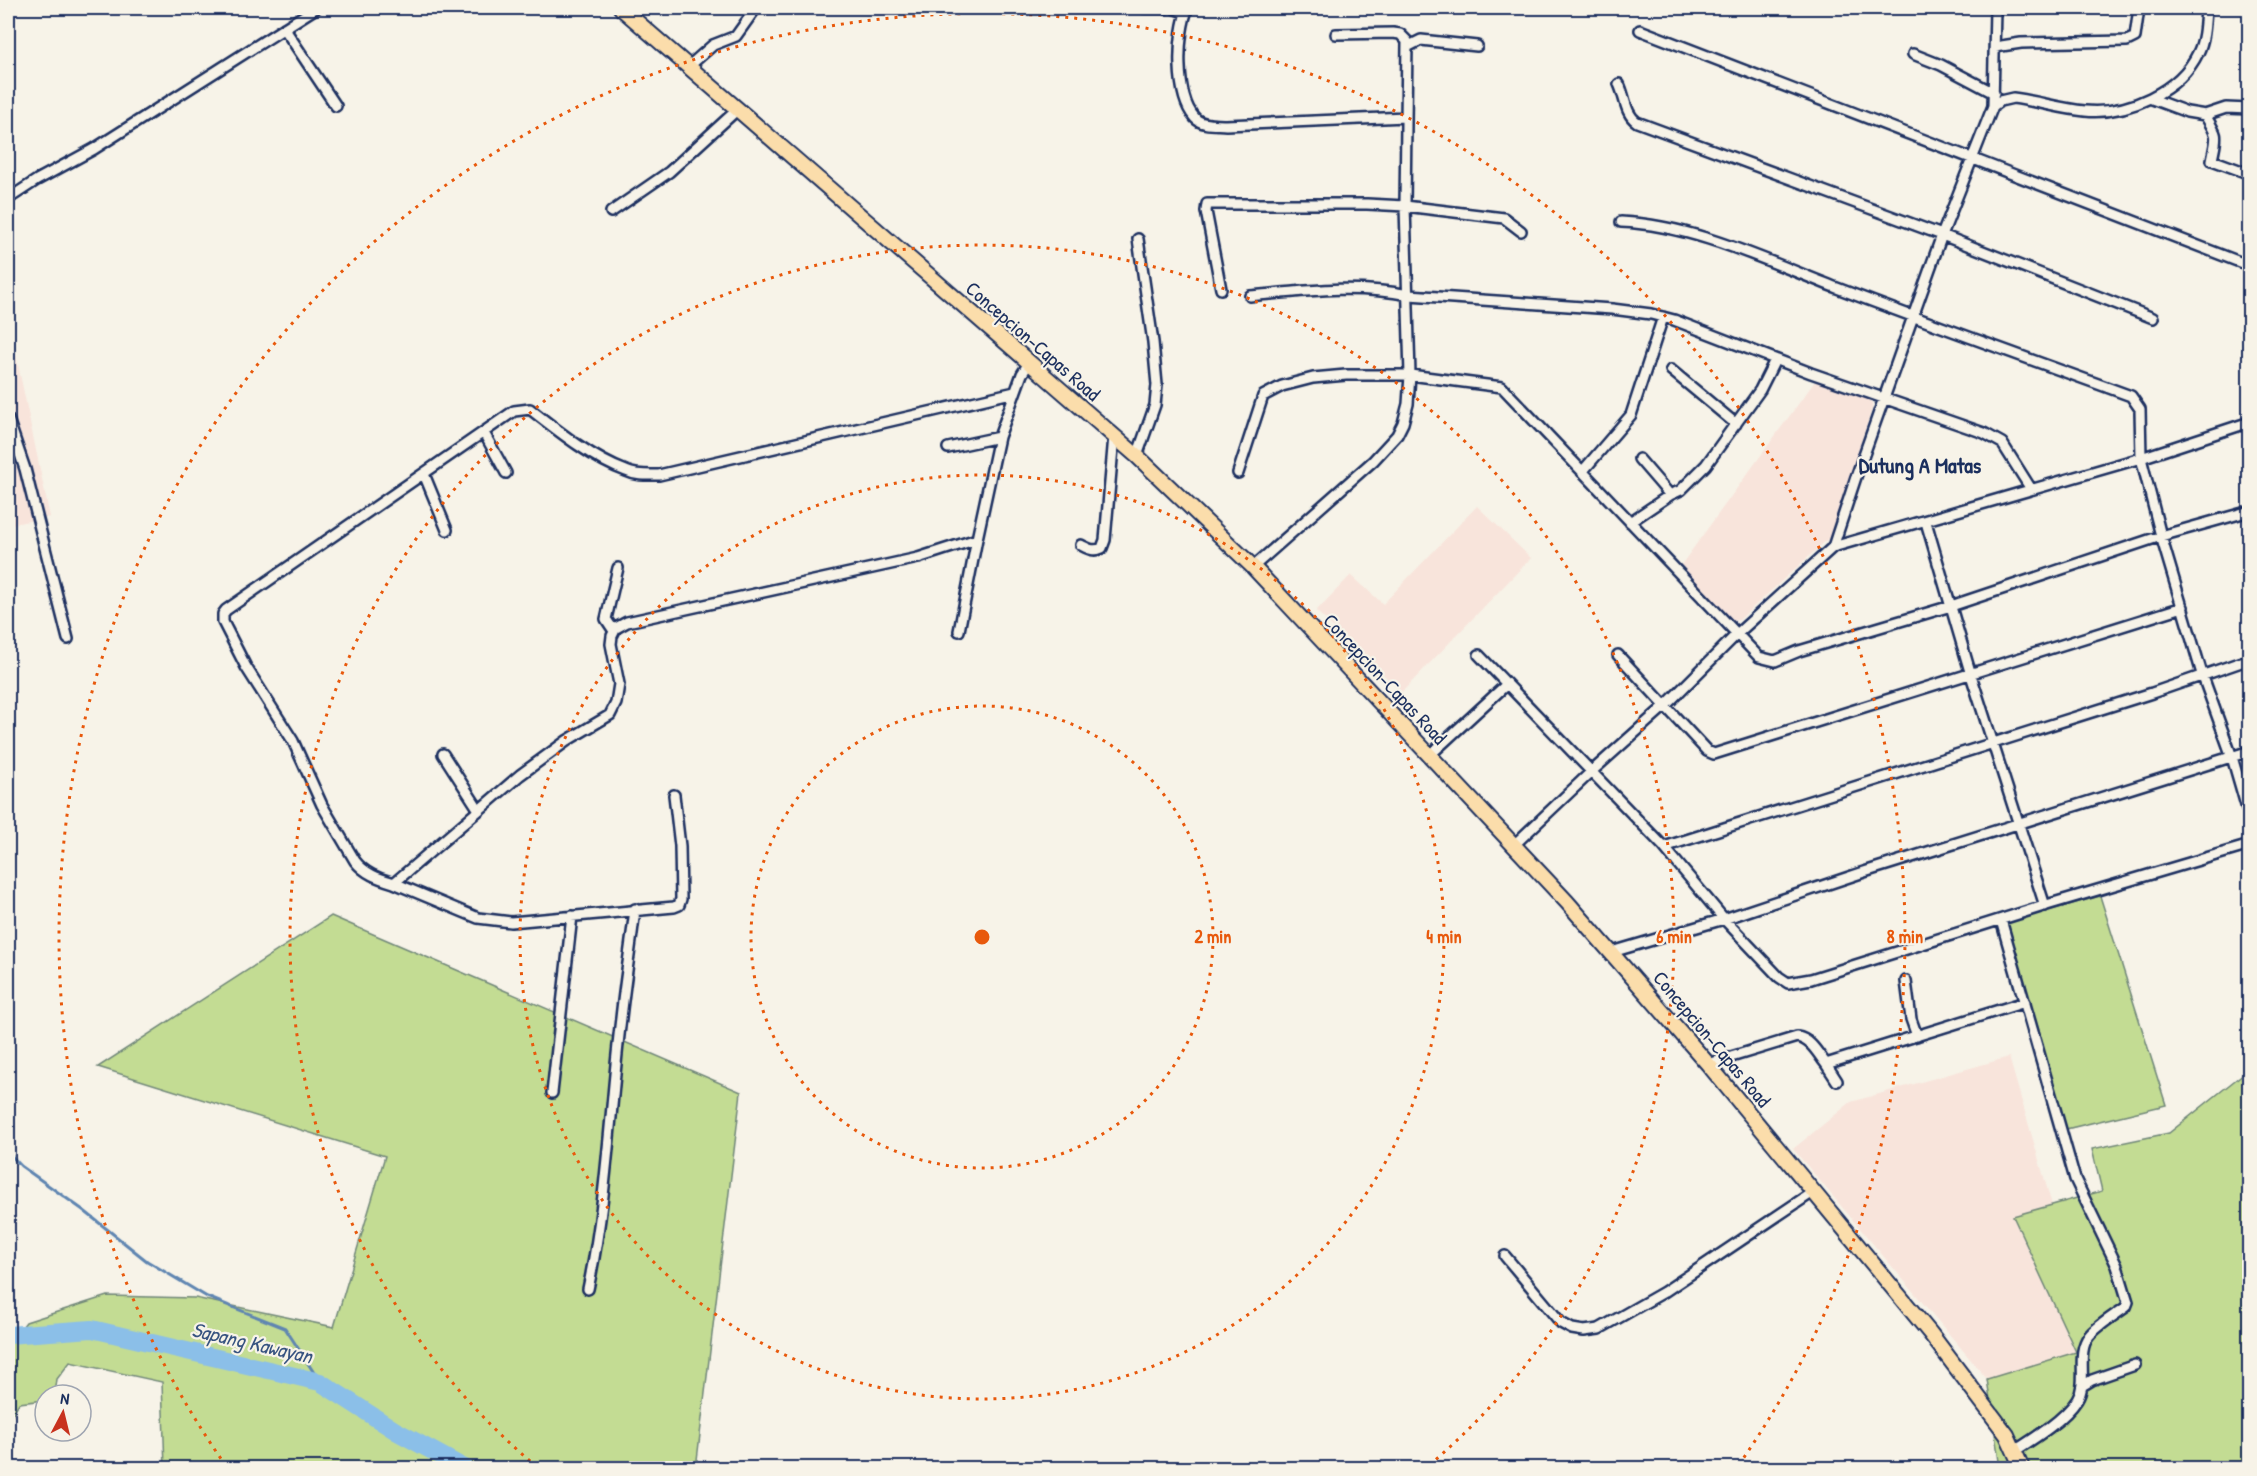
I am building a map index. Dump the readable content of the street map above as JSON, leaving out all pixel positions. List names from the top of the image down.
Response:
{
  "streets": {
    "main road": ["Concepcion-Capas Road"]
  },
  "districts": ["Dutung A Matas"],
  "water": ["Sapang Kawayan"],
  "north": "top",
  "rings": [
    "2 min",
    "4 min",
    "6 min",
    "8 min"
  ]
}
